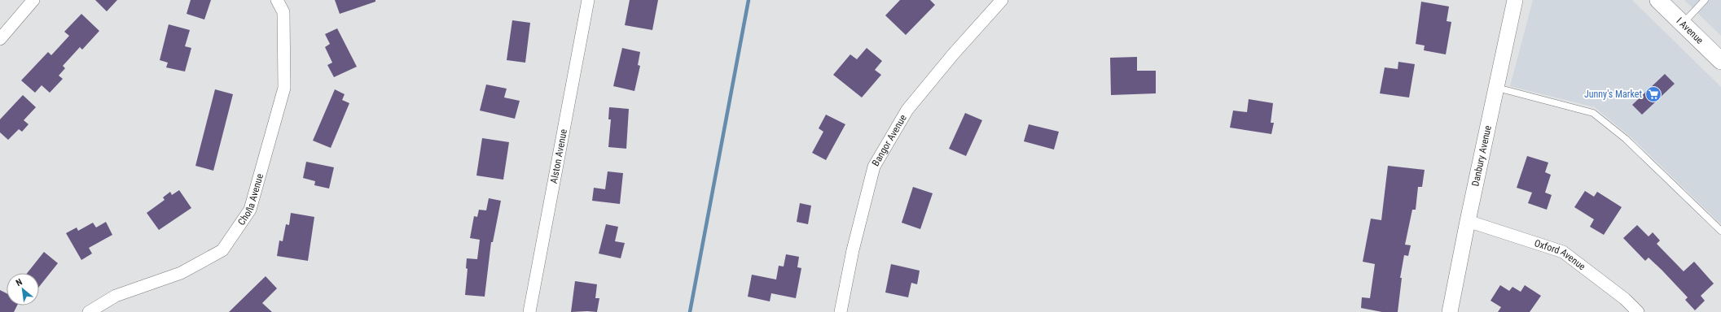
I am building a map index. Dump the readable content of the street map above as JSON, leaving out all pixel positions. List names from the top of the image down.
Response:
{
  "streets": {
    "main road": ["I Avenue"],
    "street": [
      "Bangor Avenue",
      "Alston Avenue",
      "Danbury Avenue",
      "Cholla Avenue",
      "Oxford Avenue"
    ]
  },
  "crossings": [
    ["Danbury Avenue", "Oxford Avenue"]
  ],
  "places": {
    "supermarket": ["Junny's Market"]
  },
  "north": "top left"
}
